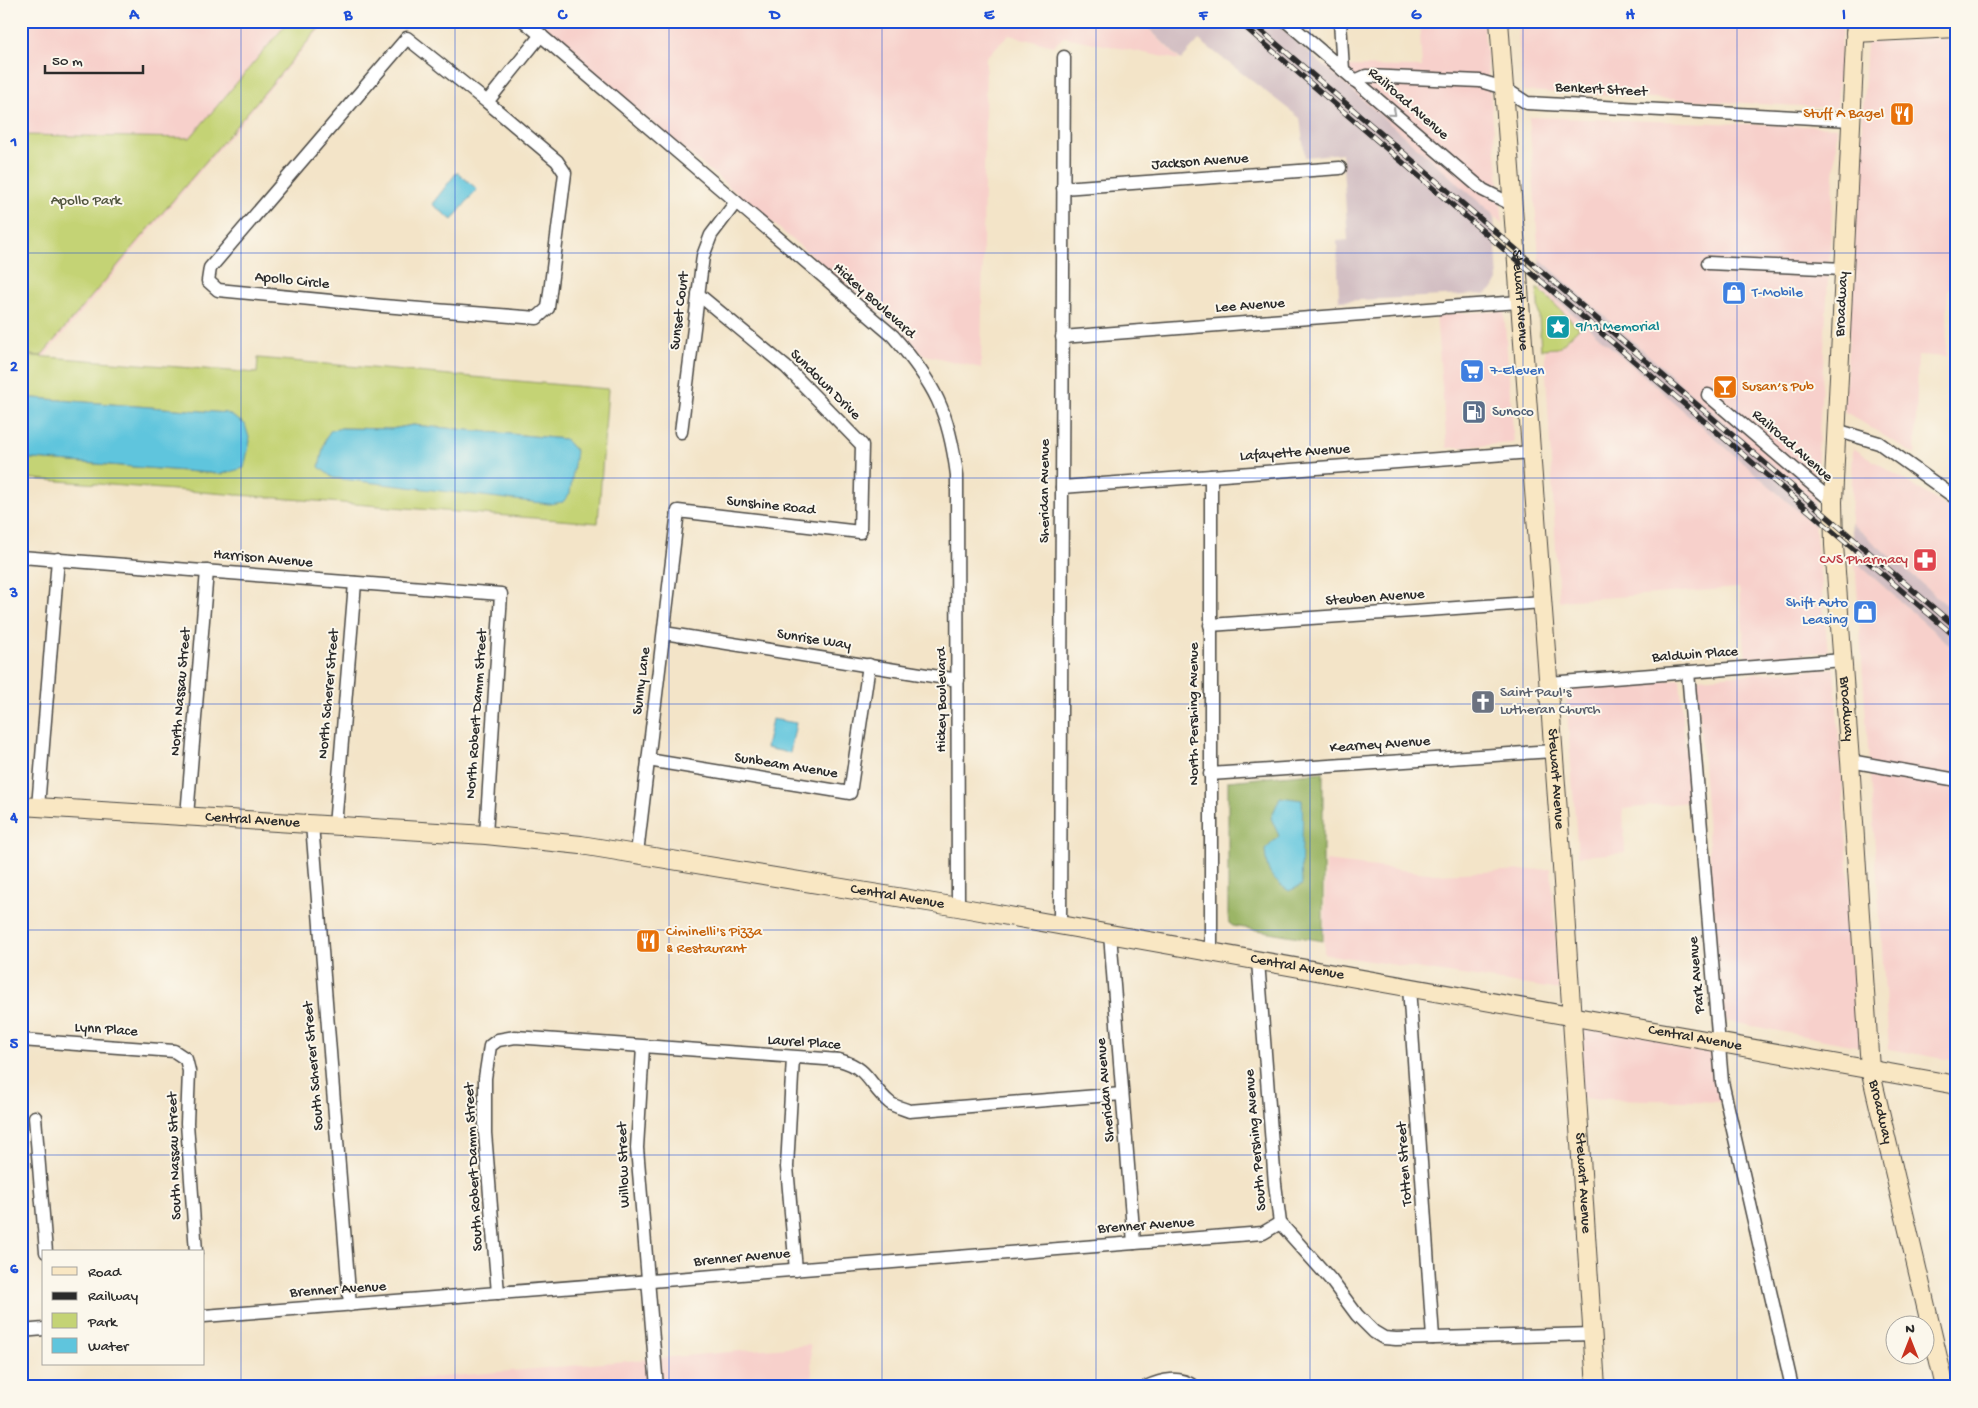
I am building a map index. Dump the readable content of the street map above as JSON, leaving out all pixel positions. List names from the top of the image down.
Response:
{
  "streets": {
    "main road": ["Stewart Avenue", "Broadway", "Central Avenue"],
    "street": [
      "Benkert Street",
      "Railroad Avenue",
      "Jackson Avenue",
      "Apollo Circle",
      "Hickey Boulevard",
      "Lee Avenue",
      "Sunset Court",
      "Sundown Drive",
      "Lafayette Avenue",
      "Sheridan Avenue",
      "Sunshine Road",
      "Harrison Avenue",
      "Steuben Avenue",
      "Sunrise Way",
      "Baldwin Place",
      "Sunny Lane",
      "North Nassau Street",
      "North Scherer Street",
      "North Robert Damm Street",
      "North Pershing Avenue",
      "Kearney Avenue",
      "Sunbeam Avenue",
      "Park Avenue",
      "Lynn Place",
      "Laurel Place",
      "South Scherer Street",
      "South Pershing Avenue",
      "South Nassau Street",
      "Totten Street",
      "Willow Street",
      "South Robert Damm Street",
      "Brenner Avenue"
    ]
  },
  "crossings": [
    ["Benkert Street", "Railroad Avenue"],
    ["Benkert Street", "Stewart Avenue"],
    ["Benkert Street", "Broadway"],
    ["Railroad Avenue", "Stewart Avenue"],
    ["Railroad Avenue", "Broadway"],
    ["Jackson Avenue", "Sheridan Avenue"],
    ["Stewart Avenue", "Lee Avenue"],
    ["Stewart Avenue", "Lafayette Avenue"],
    ["Stewart Avenue", "Steuben Avenue"],
    ["Stewart Avenue", "Baldwin Place"],
    ["Stewart Avenue", "Kearney Avenue"],
    ["Stewart Avenue", "Central Avenue"],
    ["Stewart Avenue", "South Pershing Avenue"],
    ["Hickey Boulevard", "Sunset Court"],
    ["Hickey Boulevard", "Sunrise Way"],
    ["Hickey Boulevard", "Central Avenue"],
    ["Broadway", "Baldwin Place"],
    ["Broadway", "Central Avenue"],
    ["Lee Avenue", "Sheridan Avenue"],
    ["Sunset Court", "Sundown Drive"],
    ["Sundown Drive", "Sunshine Road"],
    ["Lafayette Avenue", "Sheridan Avenue"],
    ["Lafayette Avenue", "North Pershing Avenue"],
    ["Sheridan Avenue", "Central Avenue"],
    ["Sheridan Avenue", "Laurel Place"],
    ["Sheridan Avenue", "Brenner Avenue"],
    ["Sunshine Road", "Sunny Lane"],
    ["Harrison Avenue", "North Nassau Street"],
    ["Harrison Avenue", "North Scherer Street"],
    ["Harrison Avenue", "North Robert Damm Street"],
    ["Steuben Avenue", "North Pershing Avenue"],
    ["Sunrise Way", "Sunny Lane"],
    ["Sunrise Way", "Sunbeam Avenue"],
    ["Baldwin Place", "Park Avenue"],
    ["Sunny Lane", "Sunbeam Avenue"],
    ["Sunny Lane", "Central Avenue"],
    ["North Nassau Street", "Central Avenue"],
    ["North Scherer Street", "Central Avenue"],
    ["North Robert Damm Street", "Central Avenue"],
    ["North Pershing Avenue", "Kearney Avenue"],
    ["North Pershing Avenue", "Central Avenue"],
    ["Central Avenue", "Park Avenue"],
    ["Central Avenue", "South Scherer Street"],
    ["Central Avenue", "South Pershing Avenue"],
    ["Central Avenue", "Totten Street"],
    ["Lynn Place", "South Nassau Street"],
    ["Laurel Place", "Willow Street"],
    ["Laurel Place", "South Robert Damm Street"],
    ["South Scherer Street", "Brenner Avenue"],
    ["South Pershing Avenue", "Totten Street"],
    ["South Pershing Avenue", "Brenner Avenue"],
    ["Willow Street", "Brenner Avenue"],
    ["South Robert Damm Street", "Brenner Avenue"]
  ],
  "one_way": ["Railroad Avenue"],
  "parks": ["Apollo Park"],
  "places": {
    "restaurant": ["Stuff A Bagel", "Ciminelli's Pizza & Restaurant"],
    "shop": ["T-Mobile", "Shift Auto Leasing"],
    "place": ["9/11 Memorial"],
    "supermarket": ["7-Eleven"],
    "bar": ["Susan’s Pub"],
    "fuel station": ["Sunoco"],
    "pharmacy": ["CVS Pharmacy"],
    "church": ["Saint Paul's Lutheran Church"]
  },
  "legend": [
    "Road",
    "Railway",
    "Park",
    "Water"
  ],
  "scale_bar": "50 m",
  "north": "top",
  "grid": {
    "columns": [
      "A",
      "B",
      "C",
      "D",
      "E",
      "F",
      "G",
      "H",
      "I"
    ],
    "rows": [
      "1",
      "2",
      "3",
      "4",
      "5",
      "6"
    ]
  }
}
